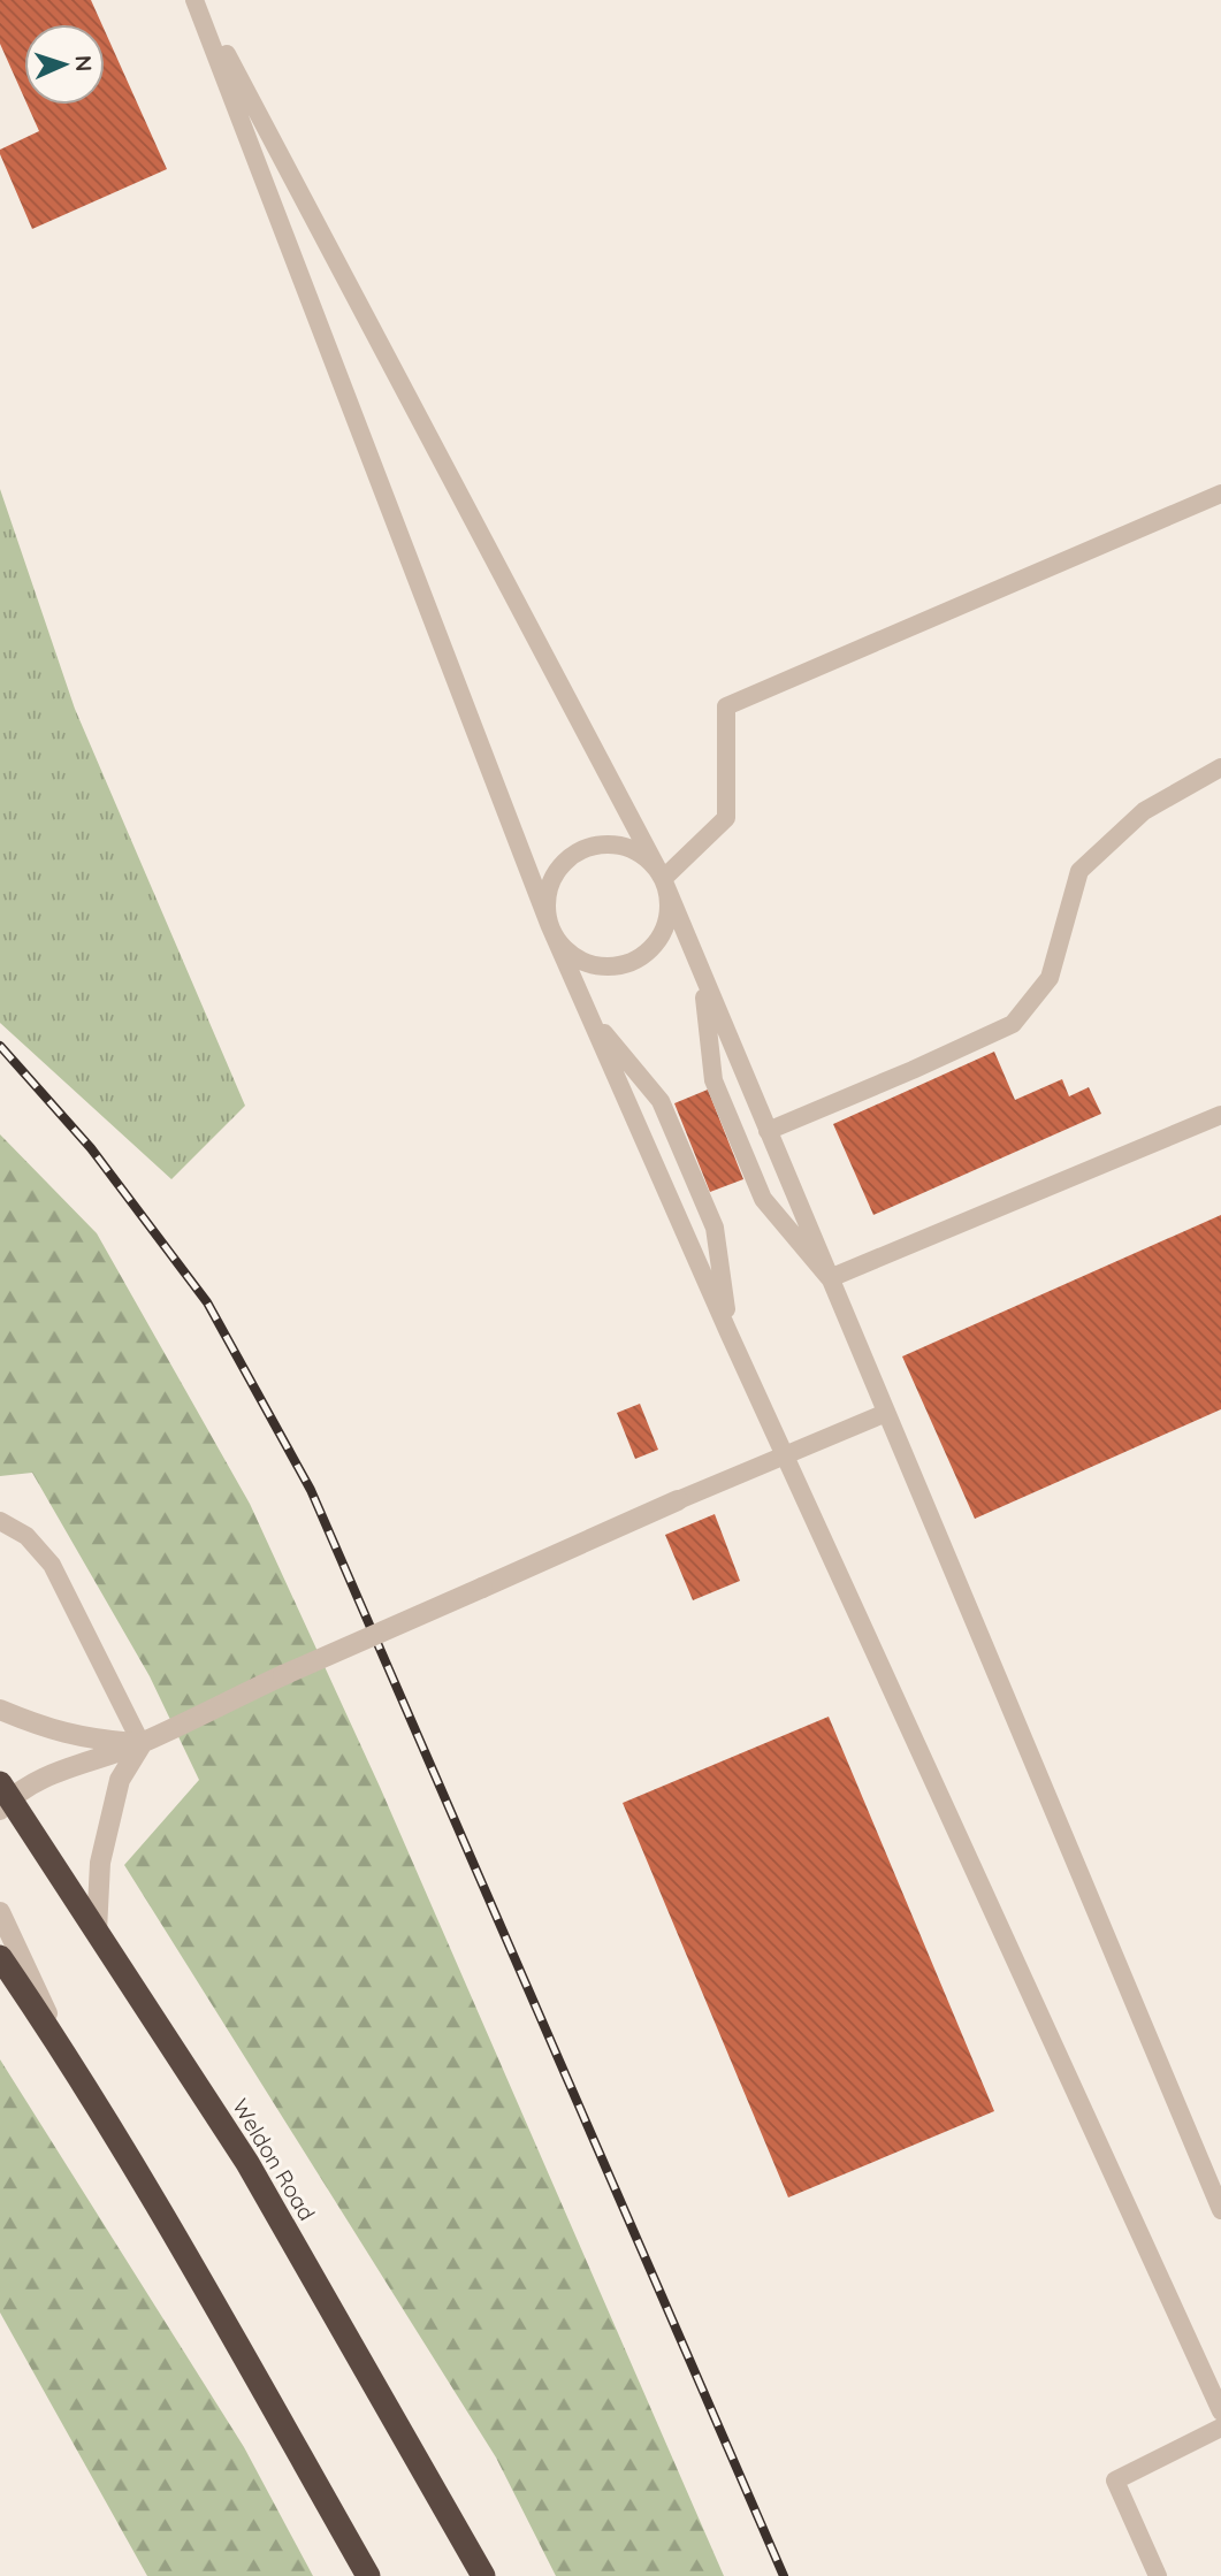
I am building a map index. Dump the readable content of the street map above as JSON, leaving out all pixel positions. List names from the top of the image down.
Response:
{
  "streets": {
    "highway": ["Weldon Road"]
  },
  "north": "right"
}
